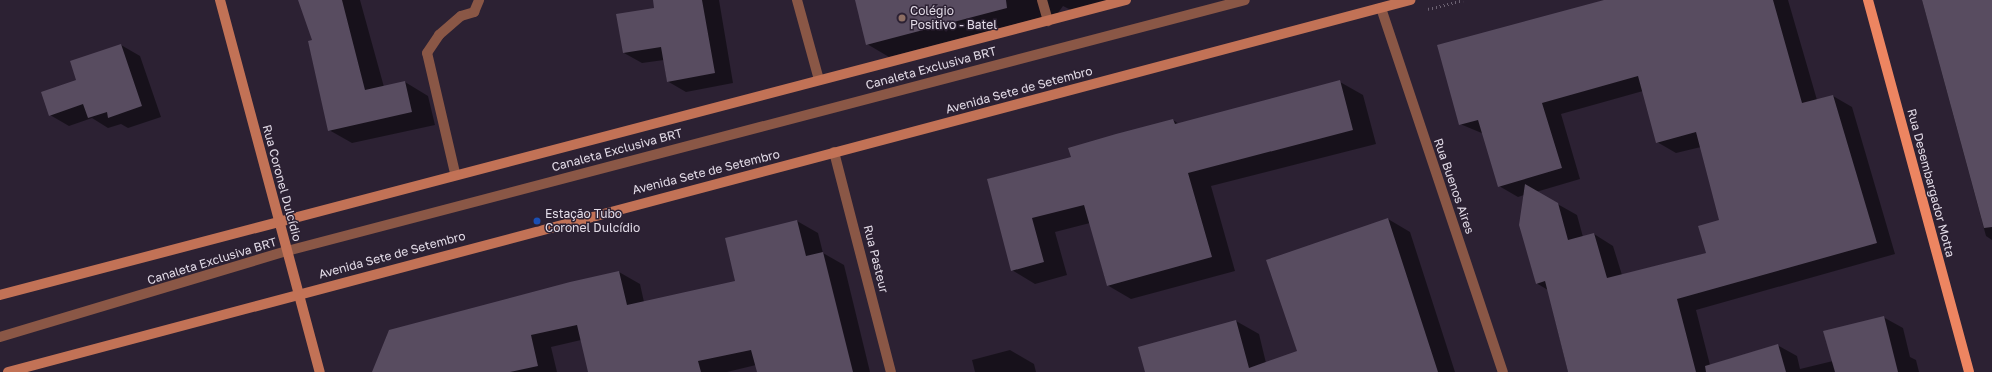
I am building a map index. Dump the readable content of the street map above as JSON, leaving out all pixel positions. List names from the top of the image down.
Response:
{
  "streets": {
    "main road": ["Avenida Sete de Setembro", "Rua Coronel Dulcídio", "Rua Desembargador Motta"],
    "street": ["Canaleta Exclusiva BRT", "Rua Buenos Aires", "Rua Pasteur"]
  },
  "crossings": [
    ["Canaleta Exclusiva BRT", "Rua Coronel Dulcídio"],
    ["Avenida Sete de Setembro", "Rua Coronel Dulcídio"],
    ["Avenida Sete de Setembro", "Rua Buenos Aires"],
    ["Avenida Sete de Setembro", "Rua Pasteur"]
  ],
  "places": ["Colégio Positivo - Batel", "Estação Tubo Coronel Dulcídio"]
}
